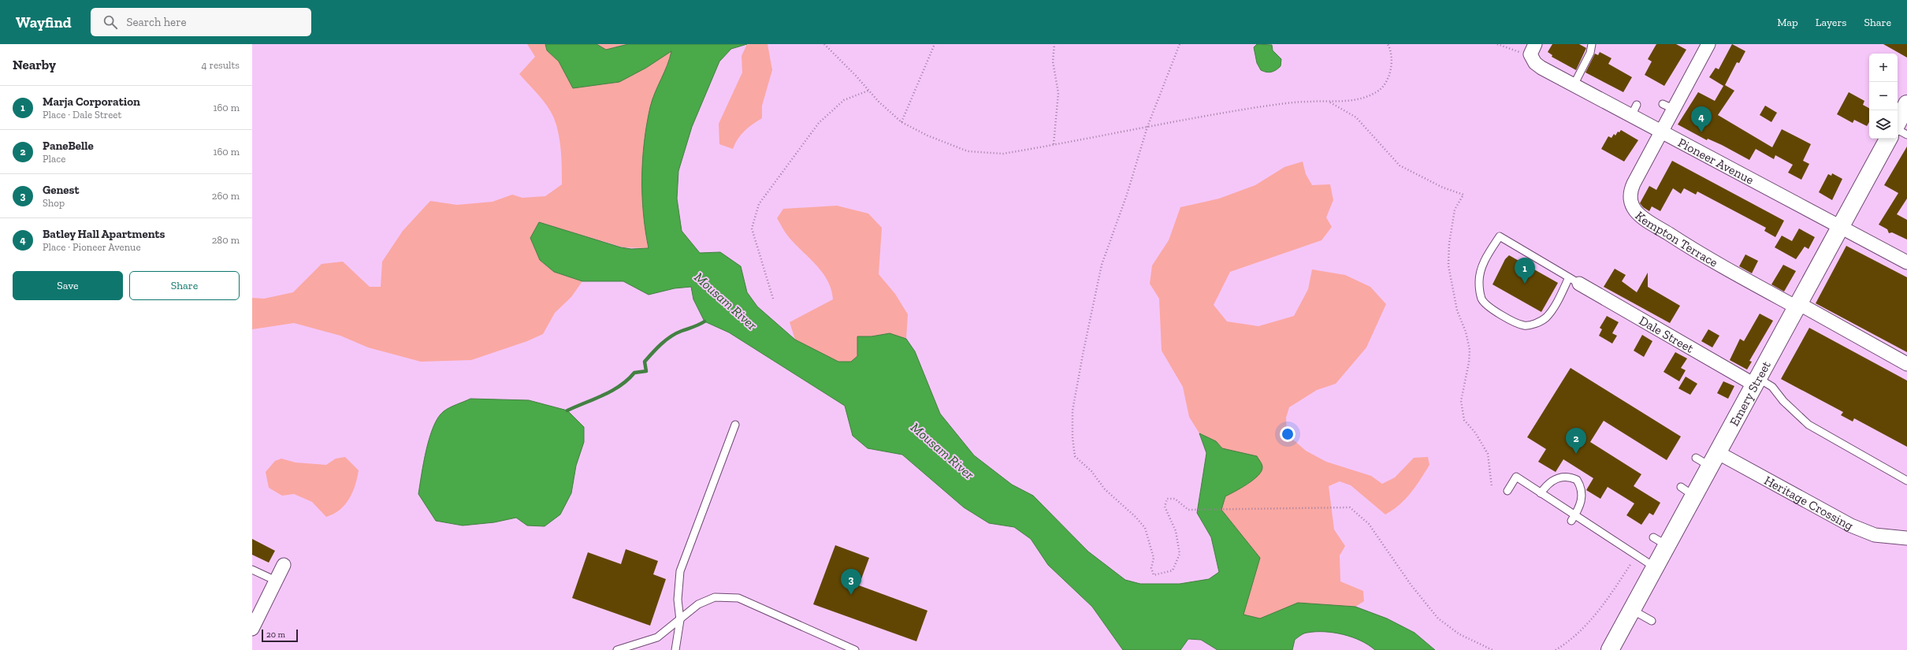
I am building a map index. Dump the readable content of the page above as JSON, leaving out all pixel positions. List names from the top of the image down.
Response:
{
  "streets": {
    "street": [
      "Pioneer Avenue",
      "Kempton Terrace",
      "Dale Street",
      "Emery Street",
      "Heritage Crossing"
    ]
  },
  "crossings": [
    ["Pioneer Avenue", "Kempton Terrace"],
    ["Pioneer Avenue", "Emery Street"],
    ["Kempton Terrace", "Emery Street"],
    ["Dale Street", "Emery Street"],
    ["Emery Street", "Heritage Crossing"]
  ],
  "water": ["Mousam River"],
  "scale_bar": "20 m",
  "page": {
    "header": "Wayfind",
    "search": "Search here",
    "nav": ["Map", "Layers", "Share"],
    "heading": ["Nearby", "4 results"],
    "map_buttons": ["+", "−"],
    "list": [
      {
        "mark": "1",
        "name": "Marja Corporation",
        "note": "Place · Dale Street",
        "value": "160 m"
      },
      {
        "mark": "2",
        "name": "PaneBelle",
        "note": "Place",
        "value": "160 m"
      },
      {
        "mark": "3",
        "name": "Genest",
        "note": "Shop",
        "value": "260 m"
      },
      {
        "mark": "4",
        "name": "Batley Hall Apartments",
        "note": "Place · Pioneer Avenue",
        "value": "280 m"
      }
    ],
    "pins": [
      "4",
      "1",
      "2",
      "3"
    ],
    "buttons": ["Save", "Share"],
    "scale": "20 m"
  }
}
